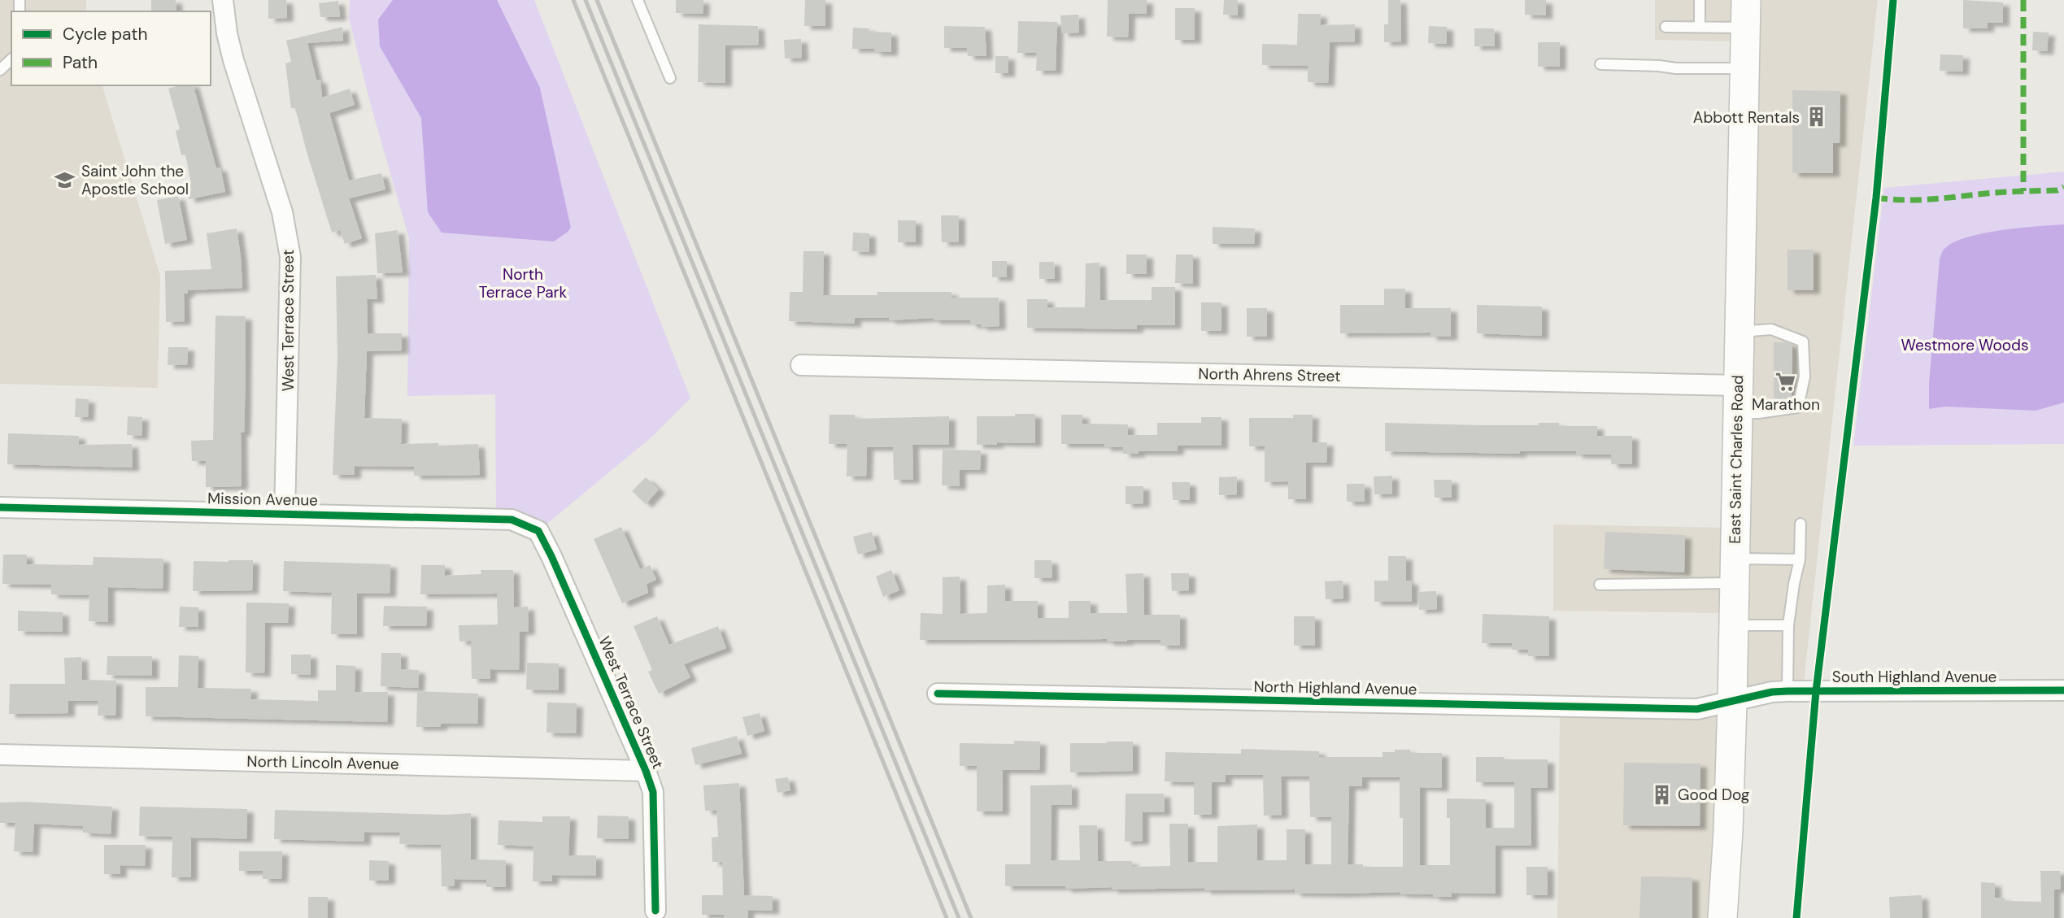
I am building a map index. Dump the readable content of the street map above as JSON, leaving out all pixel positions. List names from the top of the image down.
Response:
{
  "streets": {
    "main road": ["East Saint Charles Road"],
    "street": [
      "West Terrace Street",
      "North Ahrens Street",
      "Mission Avenue",
      "South Highland Avenue",
      "North Highland Avenue",
      "North Lincoln Avenue"
    ]
  },
  "crossings": [
    ["West Terrace Street", "Mission Avenue"],
    ["West Terrace Street", "North Lincoln Avenue"],
    ["North Ahrens Street", "East Saint Charles Road"],
    ["East Saint Charles Road", "South Highland Avenue"],
    ["East Saint Charles Road", "North Highland Avenue"],
    ["South Highland Avenue", "North Highland Avenue"]
  ],
  "parks": ["North Terrace Park", "Westmore Woods"],
  "places": {
    "building": ["Abbott Rentals", "Good Dog"],
    "school or university": ["Saint John the Apostle School"],
    "supermarket": ["Marathon"]
  },
  "legend": ["Cycle path", "Path"]
}
